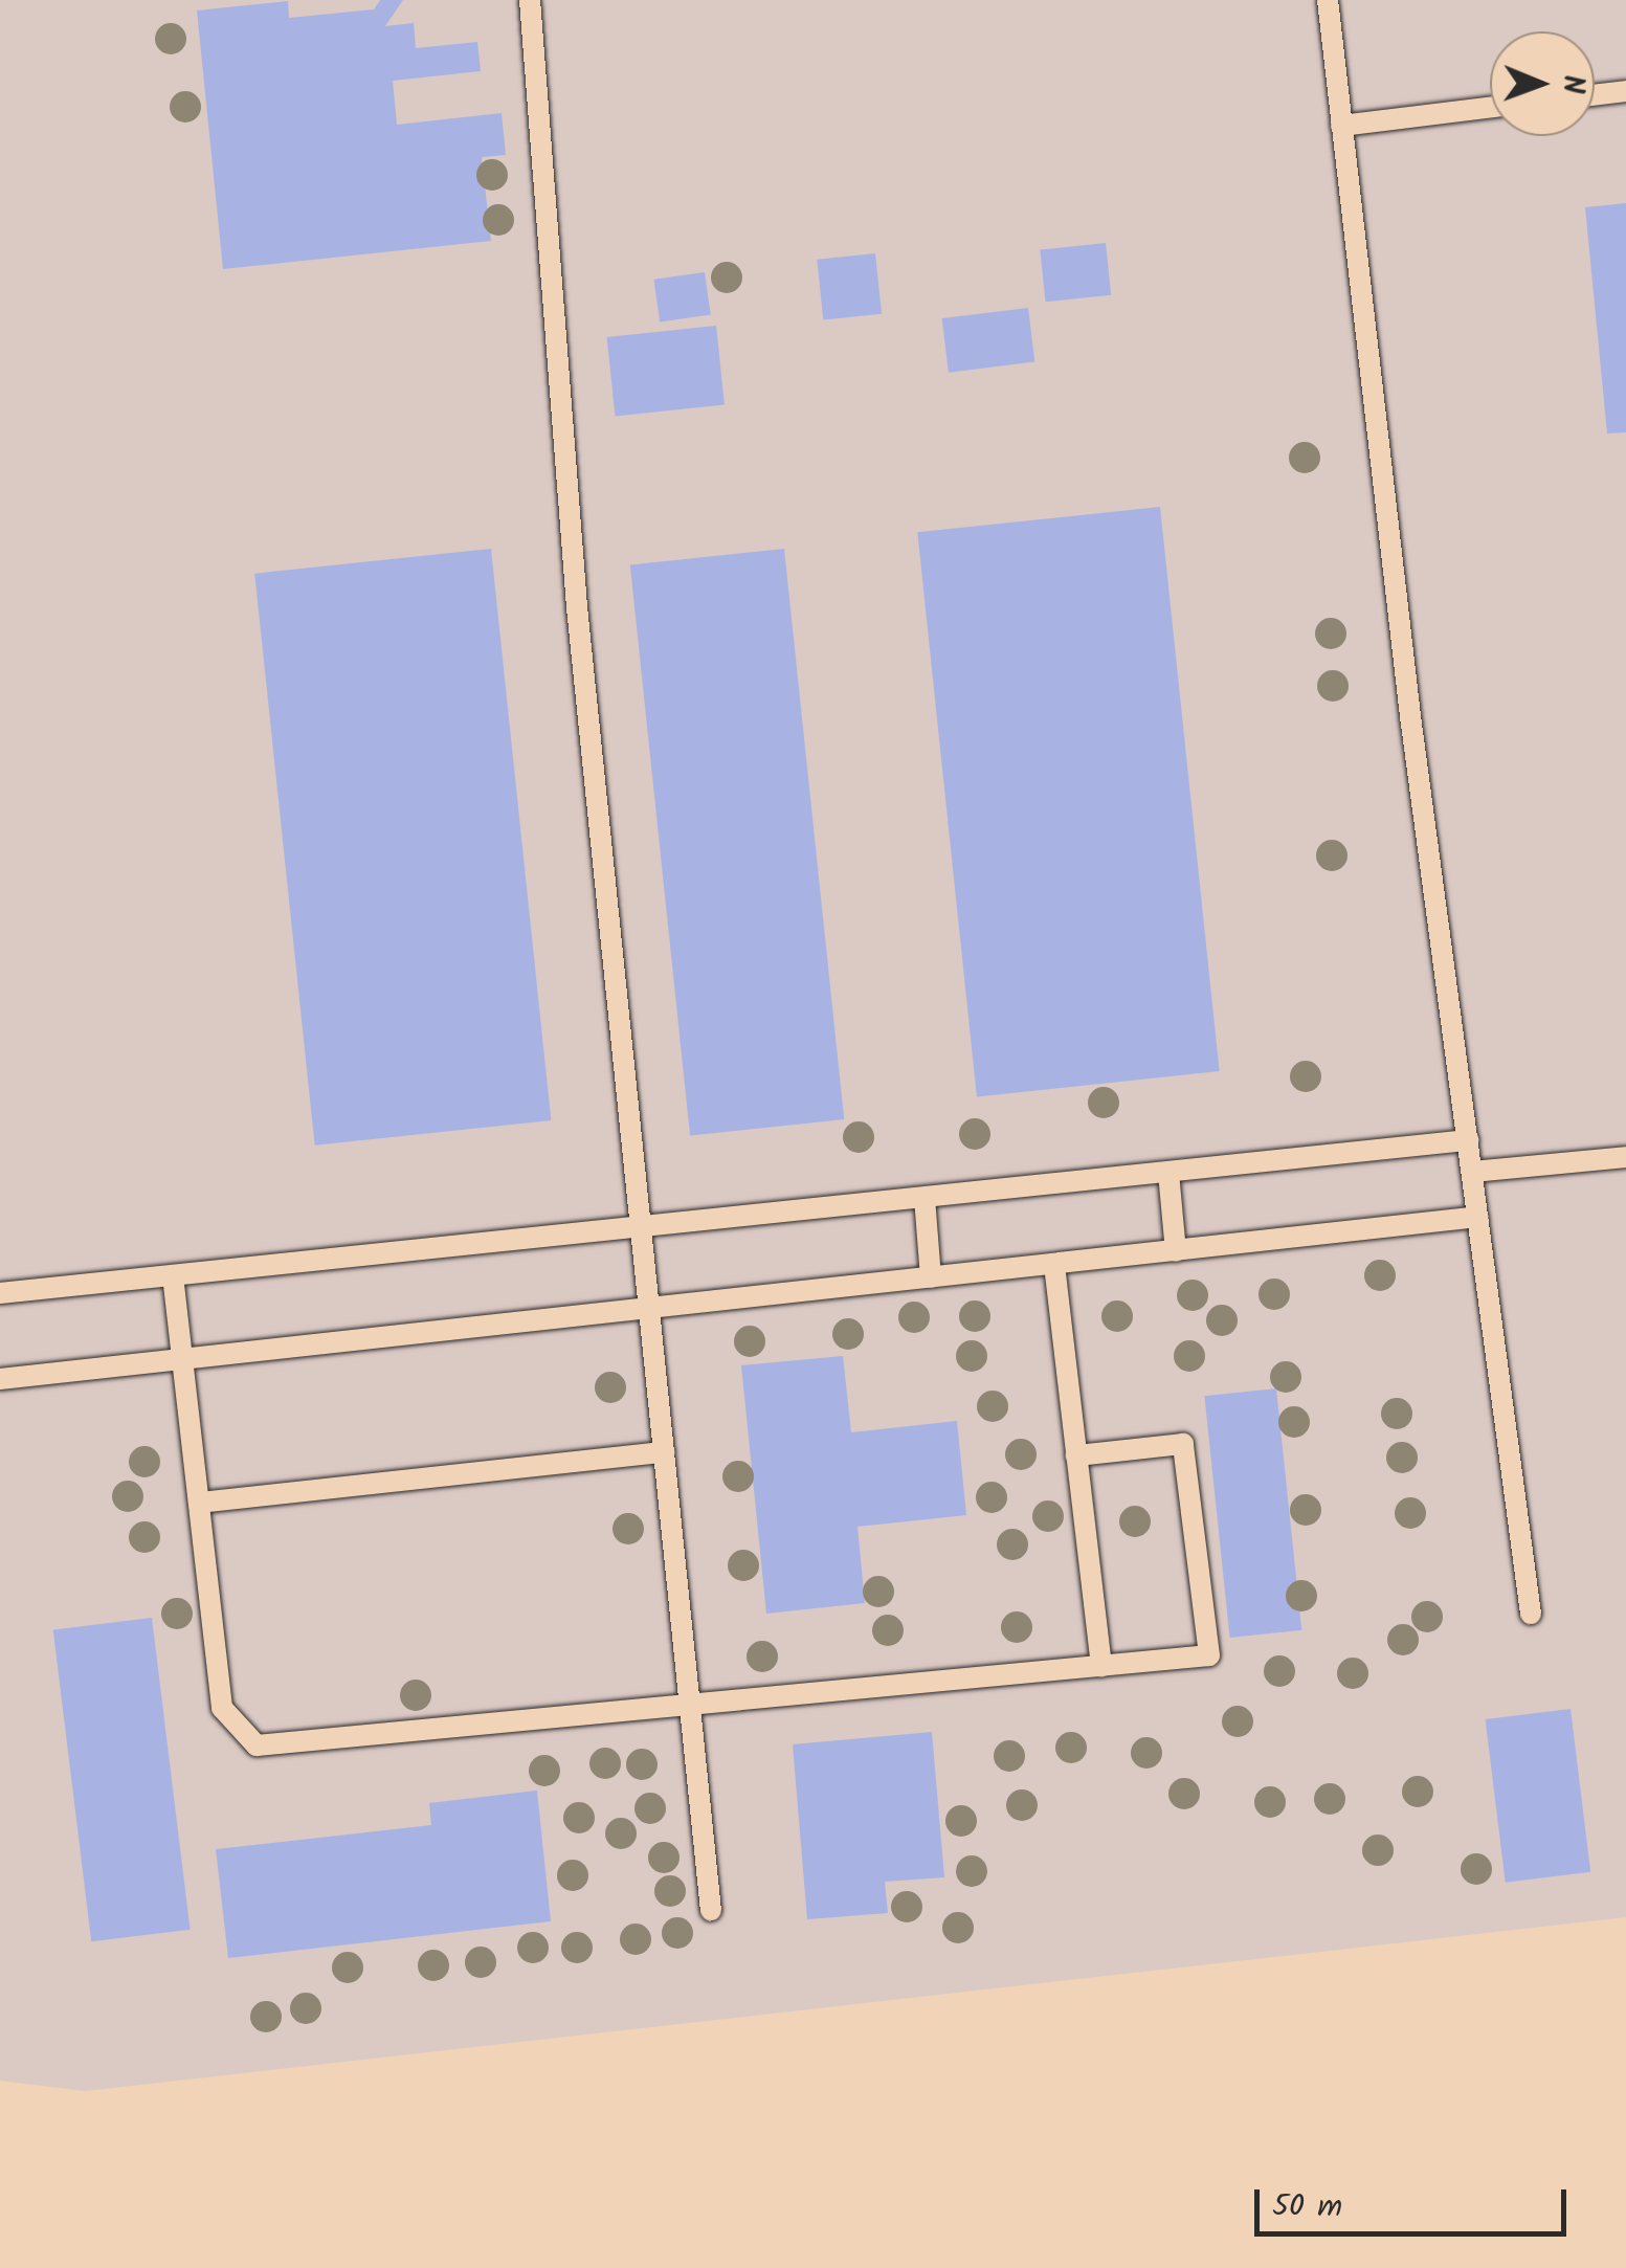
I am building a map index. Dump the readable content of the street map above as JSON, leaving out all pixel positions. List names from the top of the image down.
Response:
{
  "scale_bar": "50 m",
  "north": "right"
}
